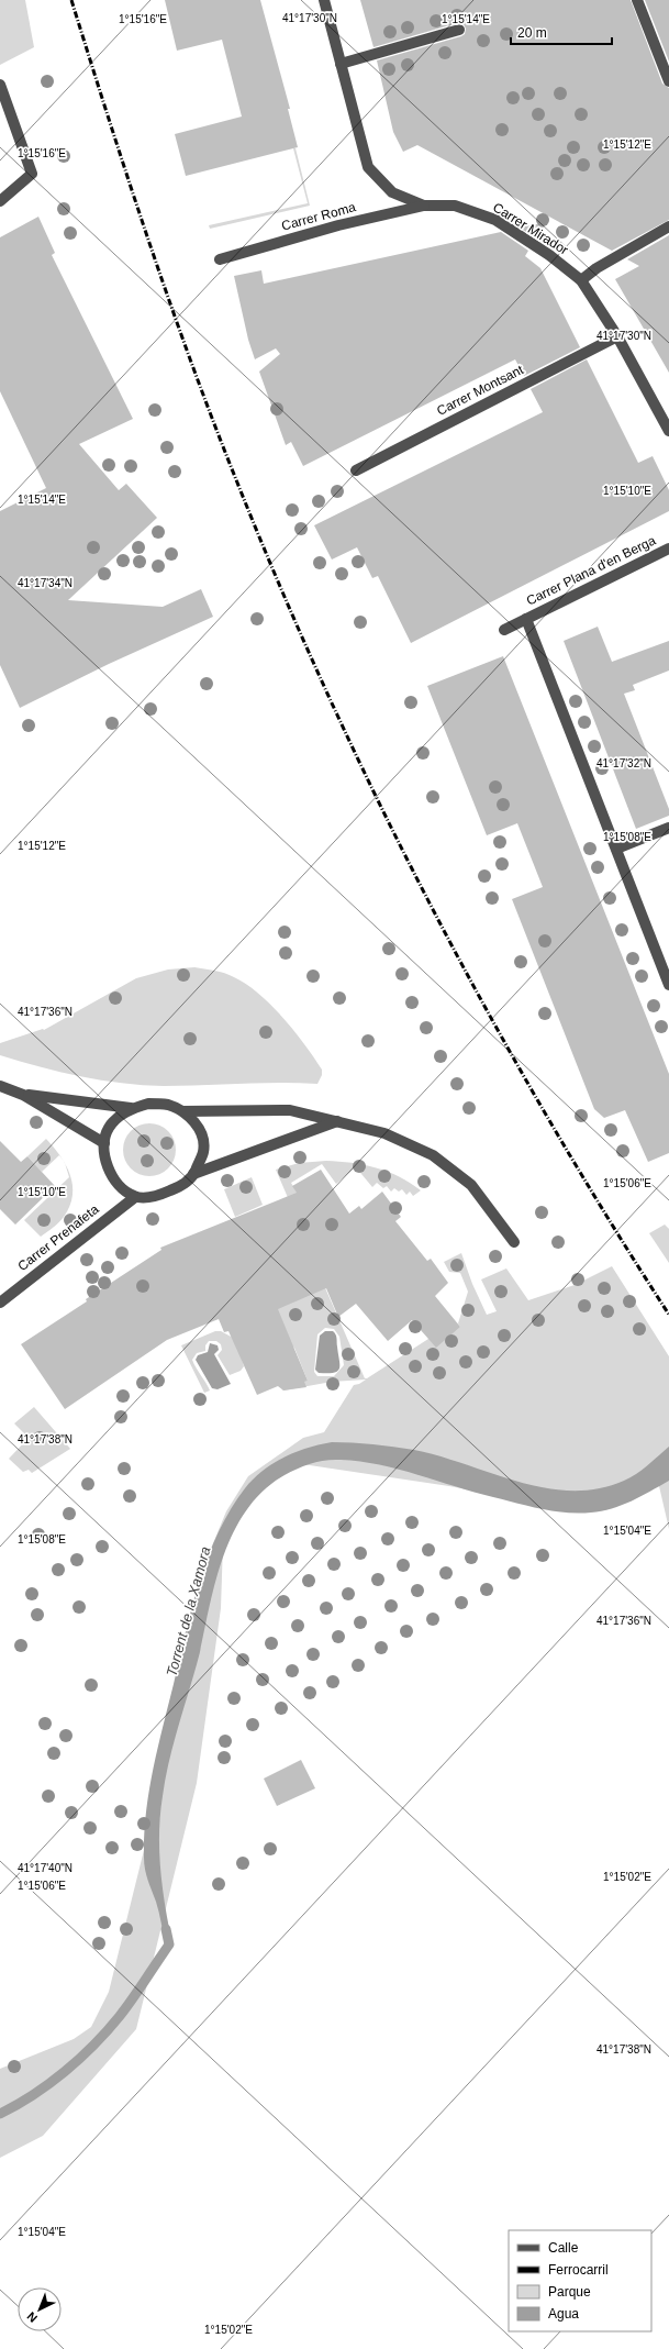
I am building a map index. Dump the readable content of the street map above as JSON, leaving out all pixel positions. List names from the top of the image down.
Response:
{
  "streets": {
    "street": [
      "Carrer Roma",
      "Carrer Mirador",
      "Carrer Montsant",
      "Carrer Plana d'en Berga",
      "Carrer Prenafeta"
    ]
  },
  "crossings": [
    ["Carrer Roma", "Carrer Mirador"],
    ["Carrer Mirador", "Carrer Montsant"]
  ],
  "water": ["Torrent de la Xamora"],
  "legend": [
    "Calle",
    "Ferrocarril",
    "Parque",
    "Agua"
  ],
  "scale_bar": "20 m",
  "north": "bottom left",
  "coordinates": [
    "41°17'30\"N",
    "1°15'14\"E",
    "1°15'16\"E",
    "1°15'12\"E",
    "1°15'10\"E",
    "41°17'34\"N",
    "41°17'32\"N",
    "1°15'08\"E",
    "41°17'36\"N",
    "1°15'06\"E",
    "41°17'38\"N",
    "1°15'04\"E",
    "41°17'40\"N",
    "1°15'02\"E"
  ]
}
